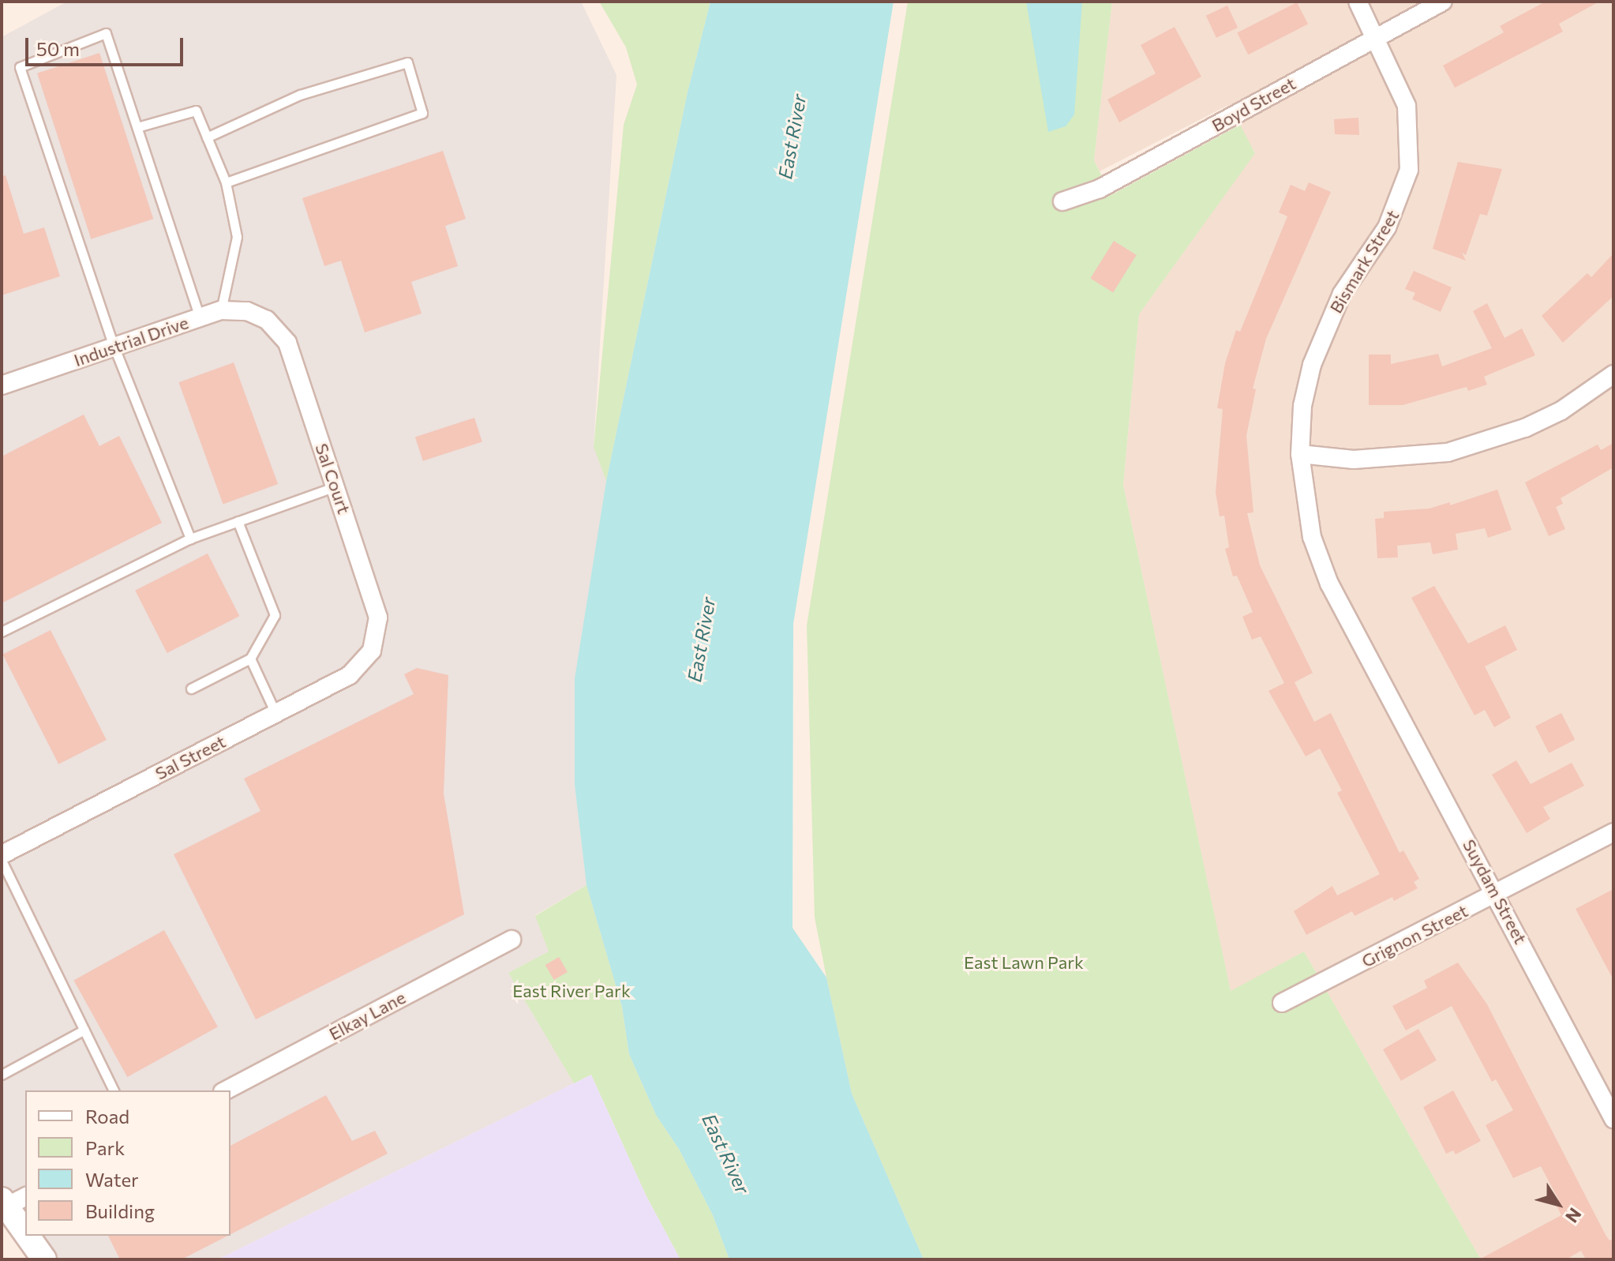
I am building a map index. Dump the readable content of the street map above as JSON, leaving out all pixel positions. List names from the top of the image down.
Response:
{
  "streets": {
    "street": [
      "Boyd Street",
      "Bismark Street",
      "Industrial Drive",
      "Sal Court",
      "Sal Street",
      "Suydam Street",
      "Grignon Street",
      "Elkay Lane"
    ]
  },
  "crossings": [
    ["Boyd Street", "Bismark Street"],
    ["Bismark Street", "Suydam Street"],
    ["Industrial Drive", "Sal Court"],
    ["Sal Court", "Sal Street"],
    ["Suydam Street", "Grignon Street"]
  ],
  "water": ["East River"],
  "parks": ["East Lawn Park", "East River Park"],
  "legend": [
    "Road",
    "Park",
    "Water",
    "Building"
  ],
  "scale_bar": "50 m",
  "north": "bottom right"
}
